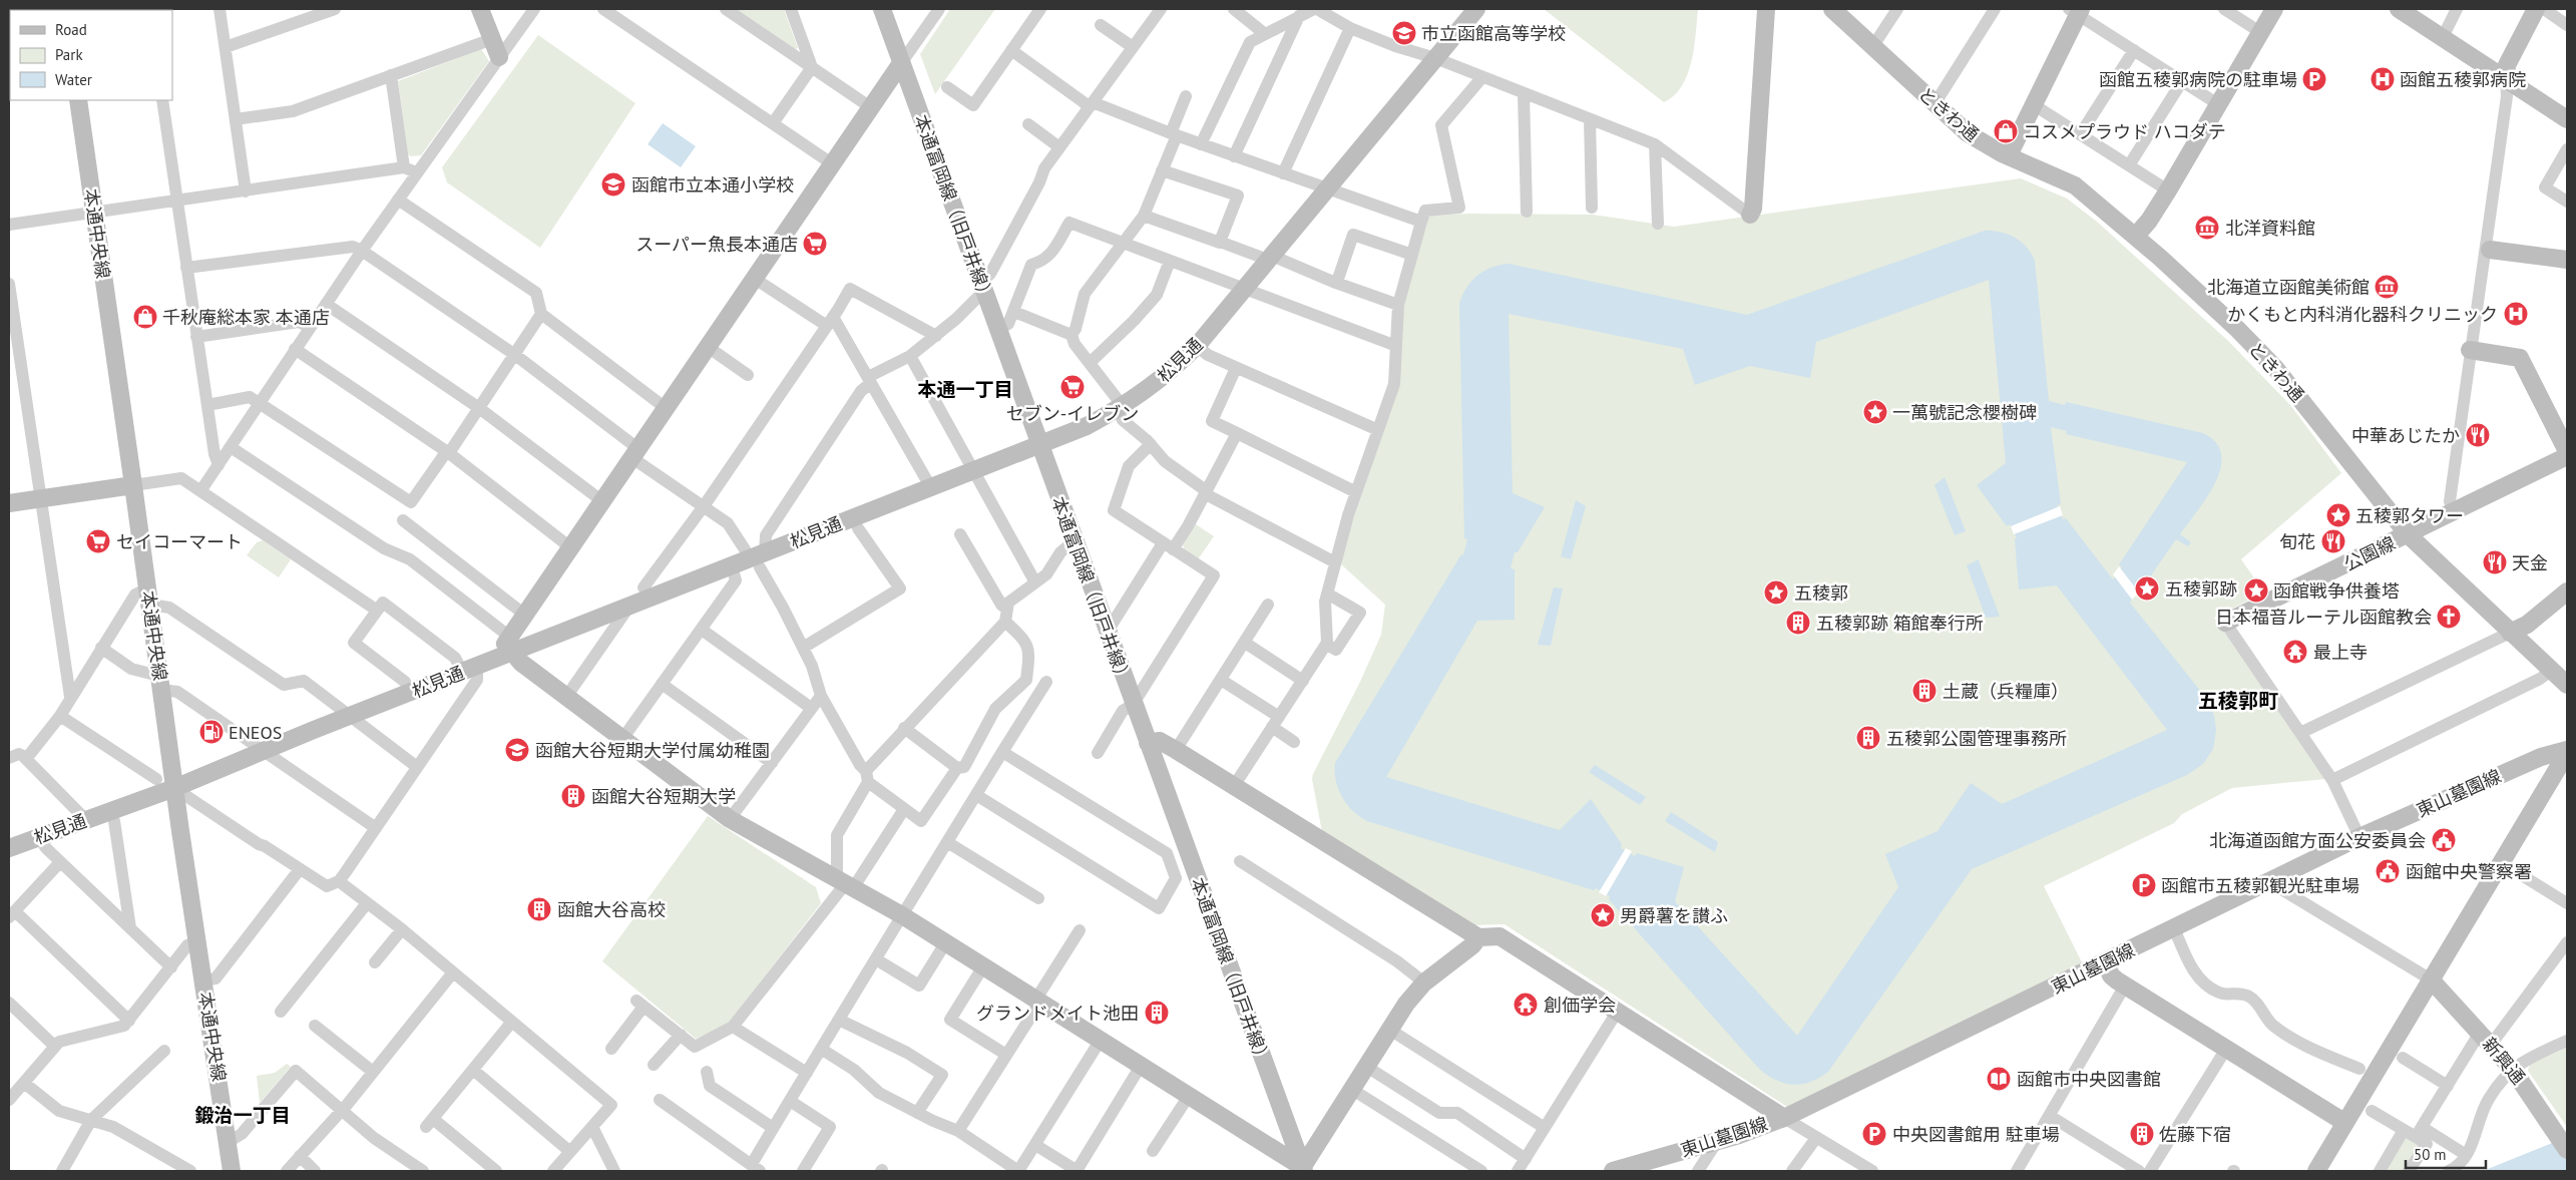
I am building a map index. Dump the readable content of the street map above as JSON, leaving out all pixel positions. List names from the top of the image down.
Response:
{
  "streets": {
    "street": [
      "ときわ通",
      "本通富岡線（旧戸井線）",
      "本通中央線",
      "松見通",
      "公園線",
      "東山墓園線",
      "新興通"
    ]
  },
  "crossings": [
    ["ときわ通", "公園線"],
    ["本通富岡線（旧戸井線）", "松見通"],
    ["本通中央線", "松見通"]
  ],
  "districts": ["本通一丁目", "五稜郭町", "鍛治一丁目"],
  "places": {
    "school or university": ["市立函館高等学校", "函館市立本通小学校", "函館大谷短期大学付属幼稚園"],
    "parking": ["函館五稜郭病院の駐車場", "函館市五稜郭観光駐車場", "中央図書館用 駐車場"],
    "hospital": ["函館五稜郭病院", "かくもと内科消化器科クリニック"],
    "shop": ["コスメプラウド ハコダテ", "千秋庵総本家 本通店"],
    "museum": ["北洋資料館", "北海道立函館美術館"],
    "supermarket": ["スーパー魚長本通店", "セブン-イレブン", "セイコーマート"],
    "place": [
      "一萬號記念櫻樹碑",
      "五稜郭タワー",
      "五稜郭跡",
      "函館戦争供養塔",
      "五稜郭",
      "男爵薯を讃ふ"
    ],
    "restaurant": ["中華あじたか", "旬花", "天金"],
    "church": ["日本福音ルーテル函館教会"],
    "building": [
      "五稜郭跡 箱館奉行所",
      "土蔵（兵糧庫）",
      "五稜郭公園管理事務所",
      "函館大谷短期大学",
      "函館大谷高校",
      "グランドメイト池田",
      "佐藤下宿"
    ],
    "temple": ["最上寺", "創価学会"],
    "fuel station": ["ENEOS"],
    "public building": ["北海道函館方面公安委員会", "函館中央警察署"],
    "library": ["函館市中央図書館"]
  },
  "legend": ["Road", "Park", "Water"],
  "scale_bar": "50 m"
}
